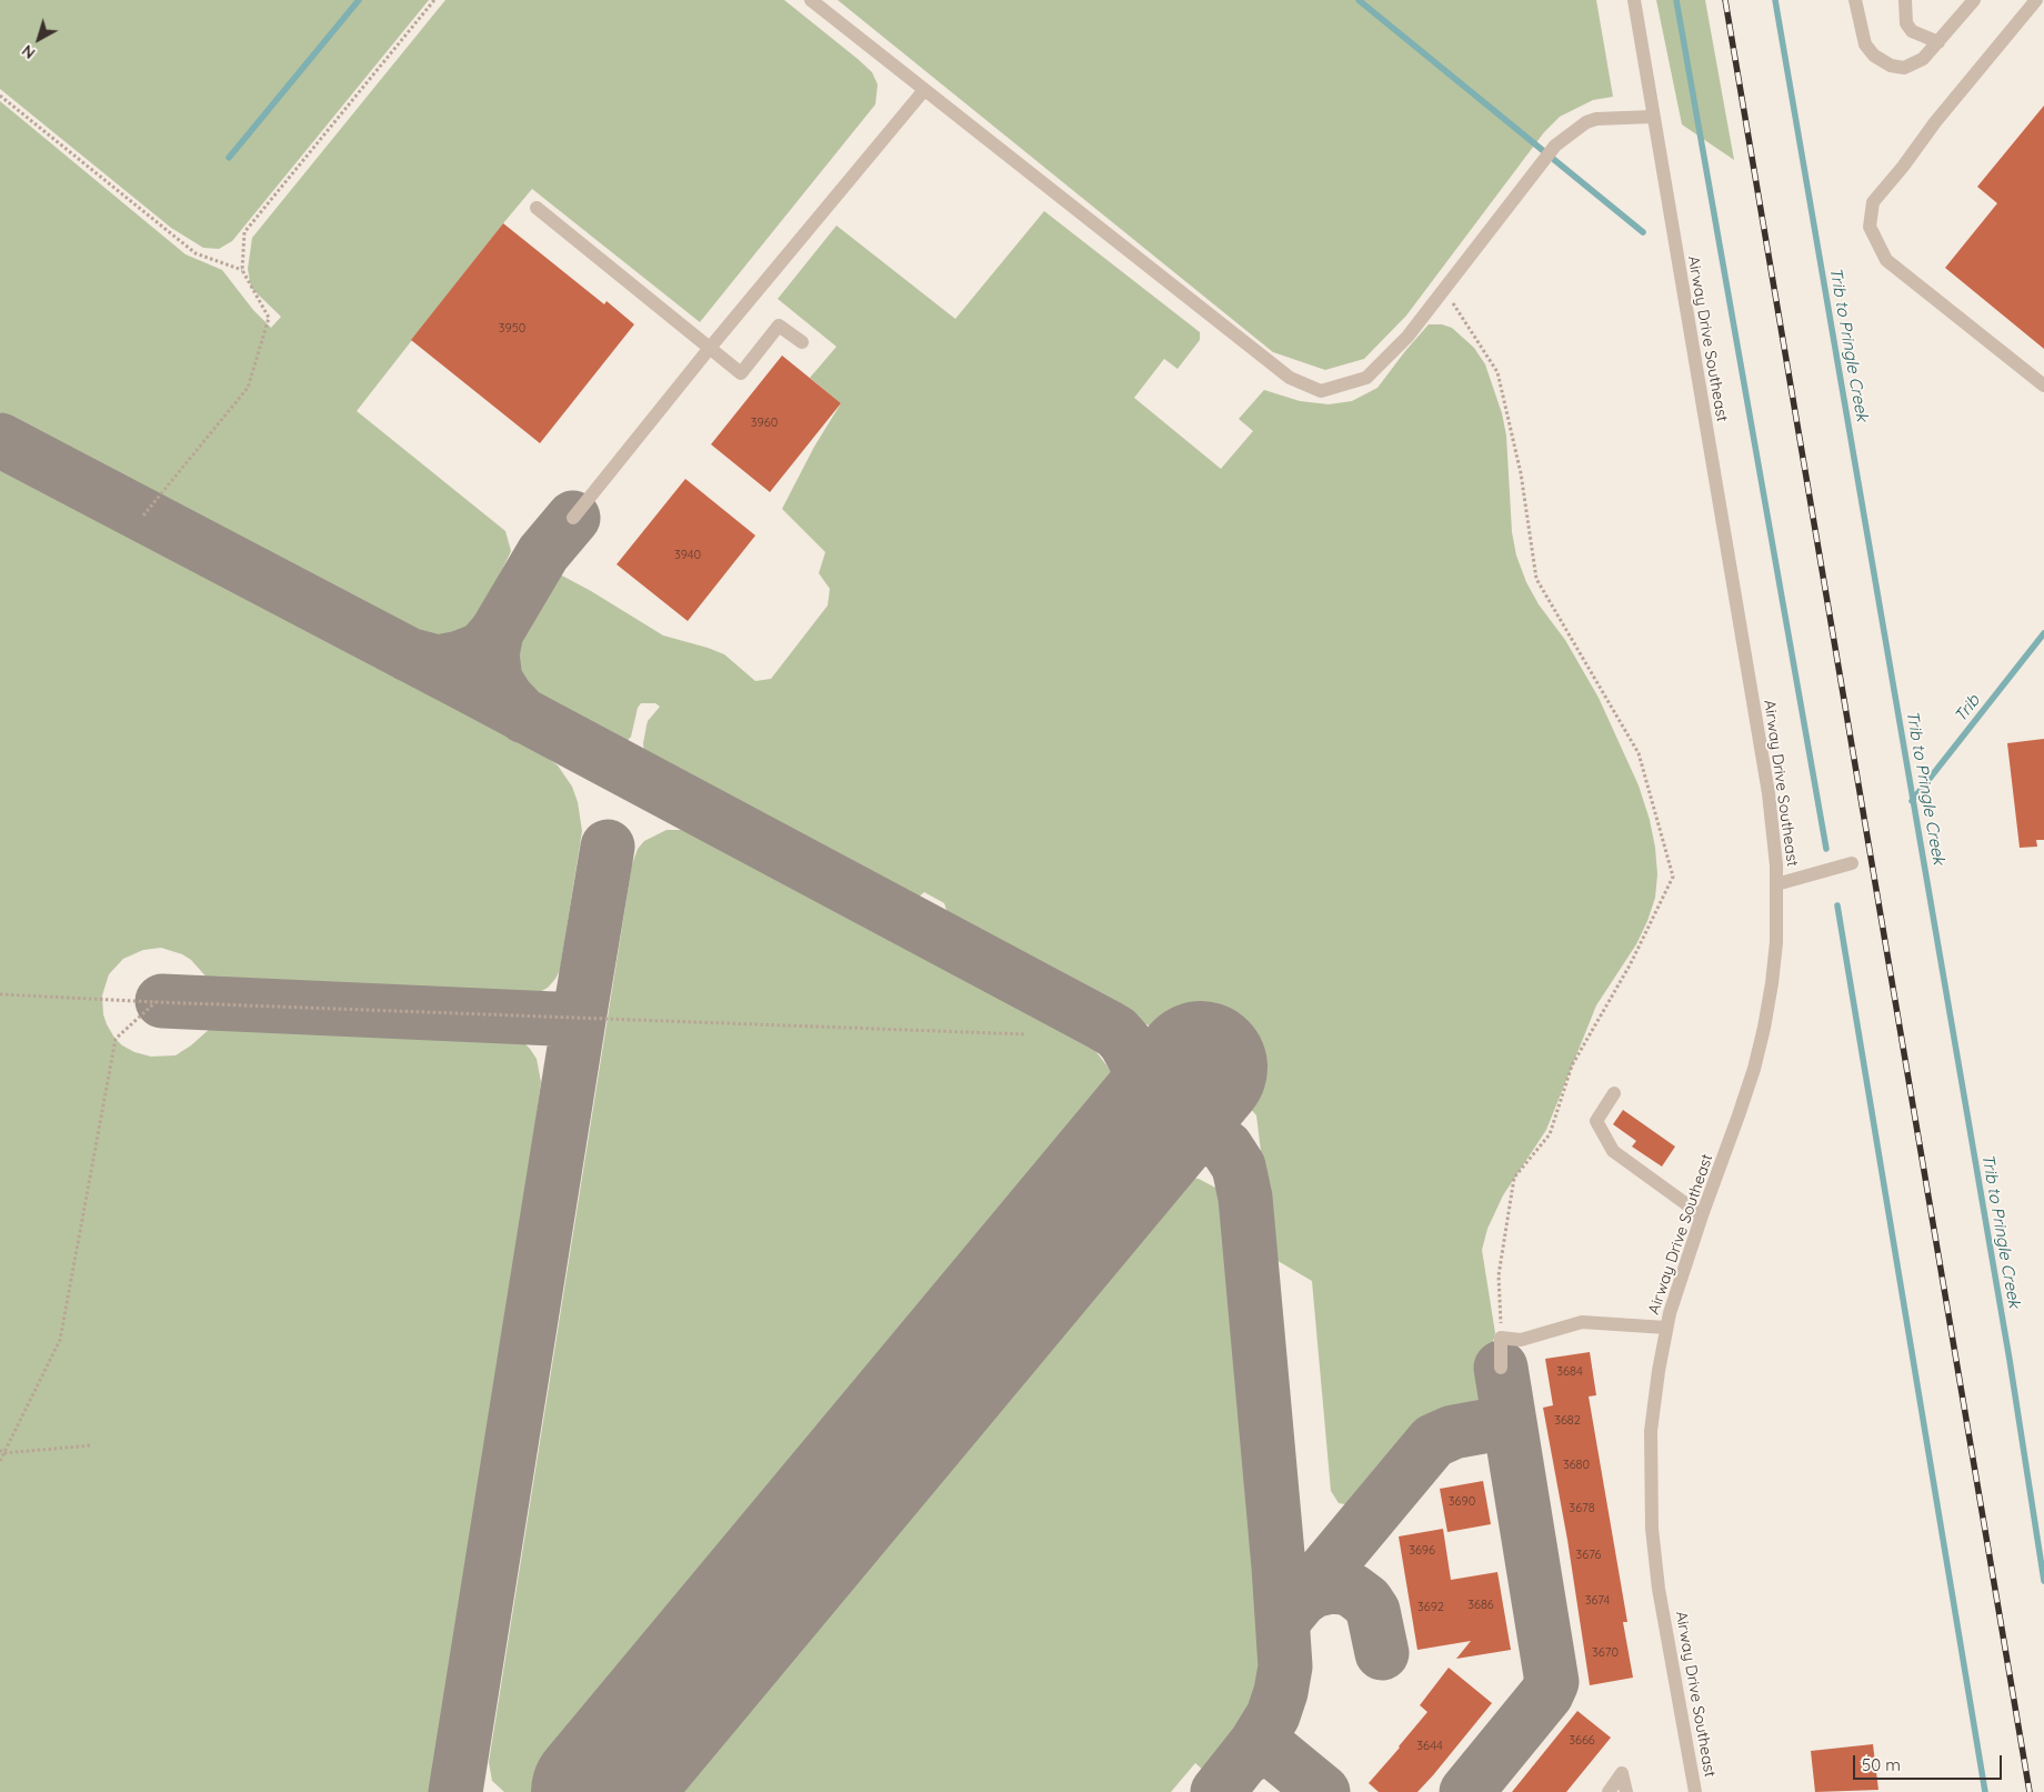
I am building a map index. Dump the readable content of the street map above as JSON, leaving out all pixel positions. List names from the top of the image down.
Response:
{
  "streets": {
    "street": ["Airway Drive Southeast"]
  },
  "water": ["Trib to Pringle Creek", "Trib"],
  "house_numbers": [
    "3950",
    "3960",
    "3940",
    "3684",
    "3682",
    "3680",
    "3690",
    "3678",
    "3696",
    "3676",
    "3674",
    "3686",
    "3692",
    "3670",
    "3666",
    "3644"
  ],
  "scale_bar": "50 m",
  "north": "bottom left"
}
